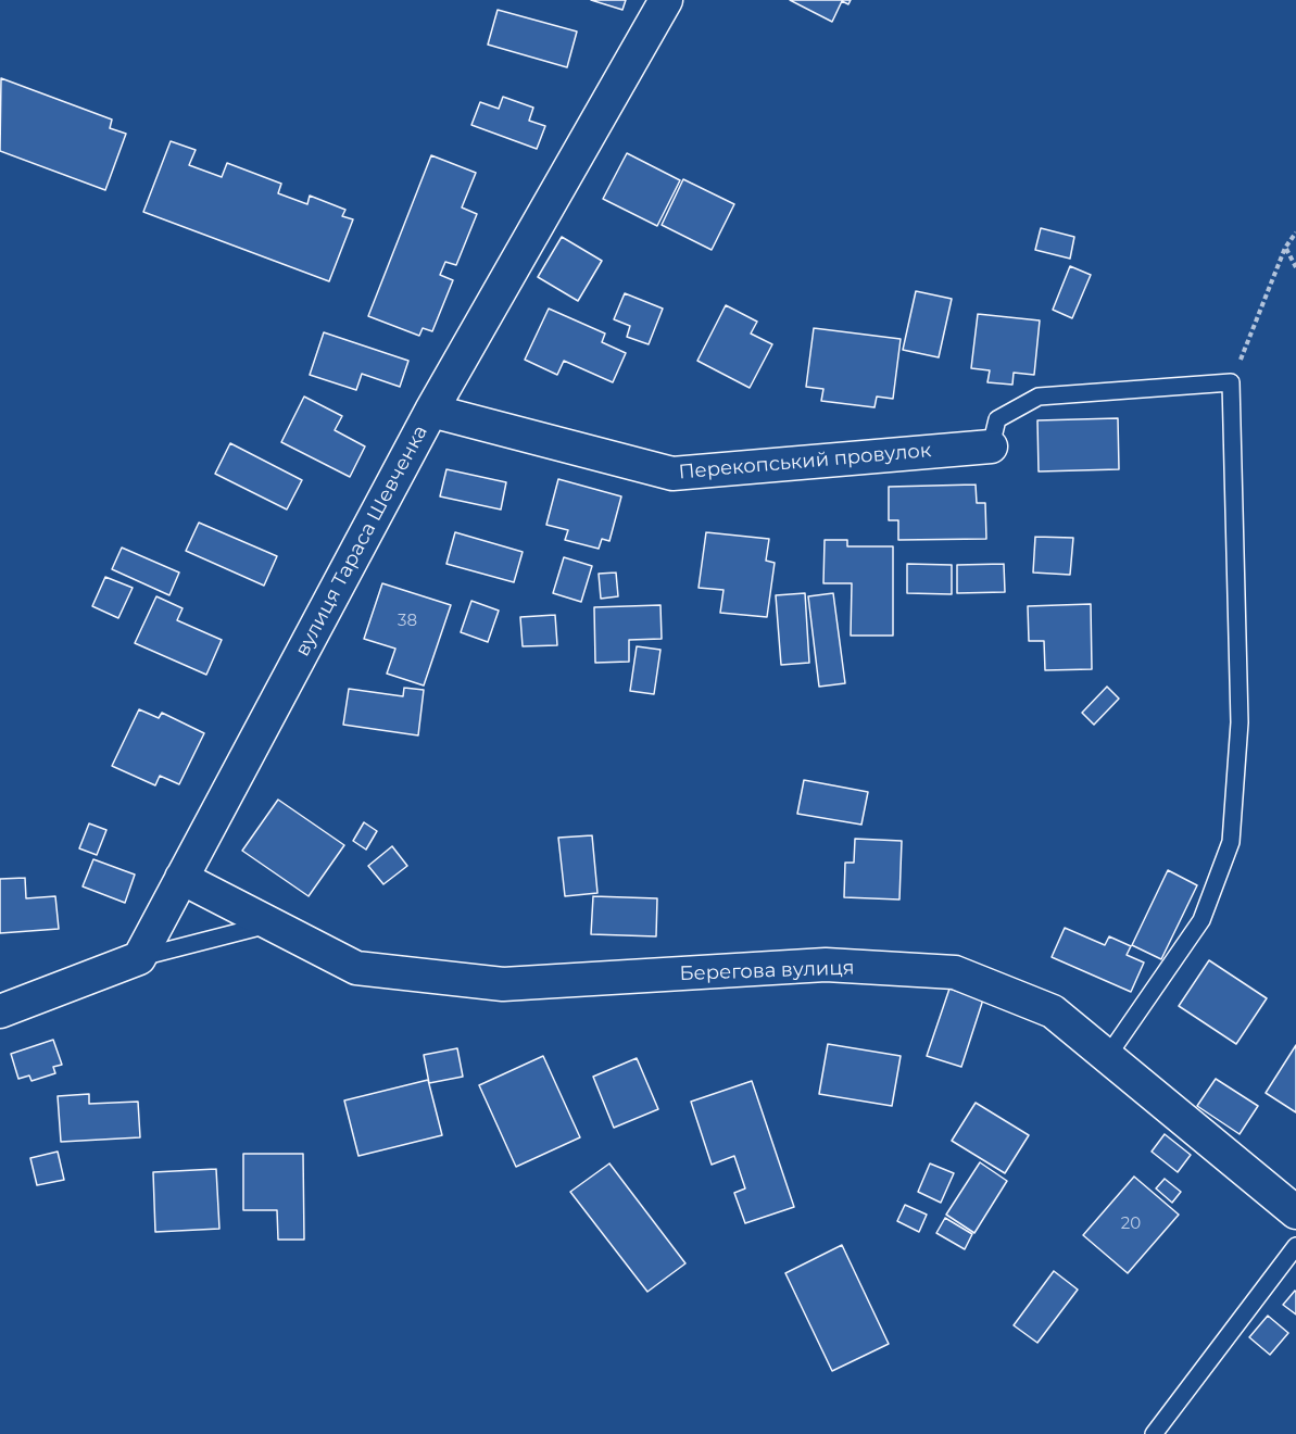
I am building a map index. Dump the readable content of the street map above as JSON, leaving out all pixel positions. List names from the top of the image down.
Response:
{
  "streets": {
    "street": ["Перекопський провулок", "вулиця Тараса Шевченка", "Берегова вулиця"]
  },
  "crossings": [
    ["Перекопський провулок", "вулиця Тараса Шевченка"],
    ["вулиця Тараса Шевченка", "Берегова вулиця"]
  ],
  "house_numbers": ["38", "20"]
}
